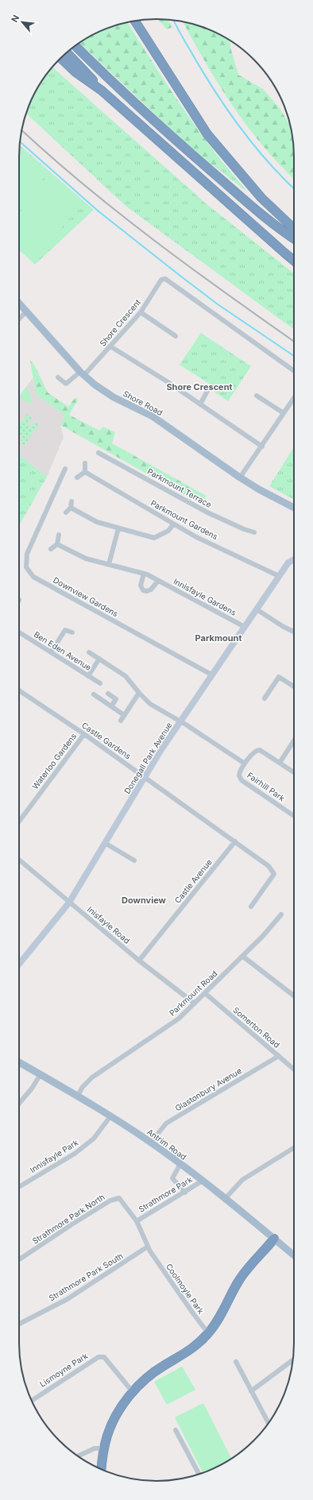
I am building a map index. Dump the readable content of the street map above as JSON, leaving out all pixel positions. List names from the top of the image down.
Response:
{
  "streets": {
    "main road": ["Shore Road", "Antrim Road"],
    "street": [
      "Shore Crescent",
      "Parkmount Terrace",
      "Parkmount Gardens",
      "Downview Gardens",
      "Innisfayle Gardens",
      "Ben Eden Avenue",
      "Castle Gardens",
      "Donegall Park Avenue",
      "Waterloo Gardens",
      "Fairhill Park",
      "Castle Avenue",
      "Inisfayle Road",
      "Parkmount Road",
      "Somerton Road",
      "Glastonbury Avenue",
      "Innisfayle Park",
      "Strathmore Park",
      "Strathmore Park North",
      "Strathmore Park South",
      "Coolmoyle Park",
      "Lismoyne Park"
    ]
  },
  "crossings": [
    ["Shore Crescent", "Shore Road"],
    ["Parkmount Gardens", "Donegall Park Avenue"],
    ["Downview Gardens", "Donegall Park Avenue"],
    ["Innisfayle Gardens", "Donegall Park Avenue"],
    ["Castle Gardens", "Donegall Park Avenue"],
    ["Castle Gardens", "Waterloo Gardens"],
    ["Castle Gardens", "Castle Avenue"],
    ["Donegall Park Avenue", "Fairhill Park"],
    ["Donegall Park Avenue", "Inisfayle Road"],
    ["Castle Avenue", "Inisfayle Road"],
    ["Inisfayle Road", "Parkmount Road"],
    ["Parkmount Road", "Somerton Road"],
    ["Parkmount Road", "Antrim Road"],
    ["Somerton Road", "Glastonbury Avenue"],
    ["Glastonbury Avenue", "Antrim Road"],
    ["Antrim Road", "Innisfayle Park"],
    ["Antrim Road", "Strathmore Park"],
    ["Strathmore Park", "Strathmore Park North"],
    ["Strathmore Park", "Strathmore Park South"],
    ["Strathmore Park", "Coolmoyle Park"]
  ],
  "districts": ["Shore Crescent", "Parkmount", "Downview"],
  "north": "top left"
}
